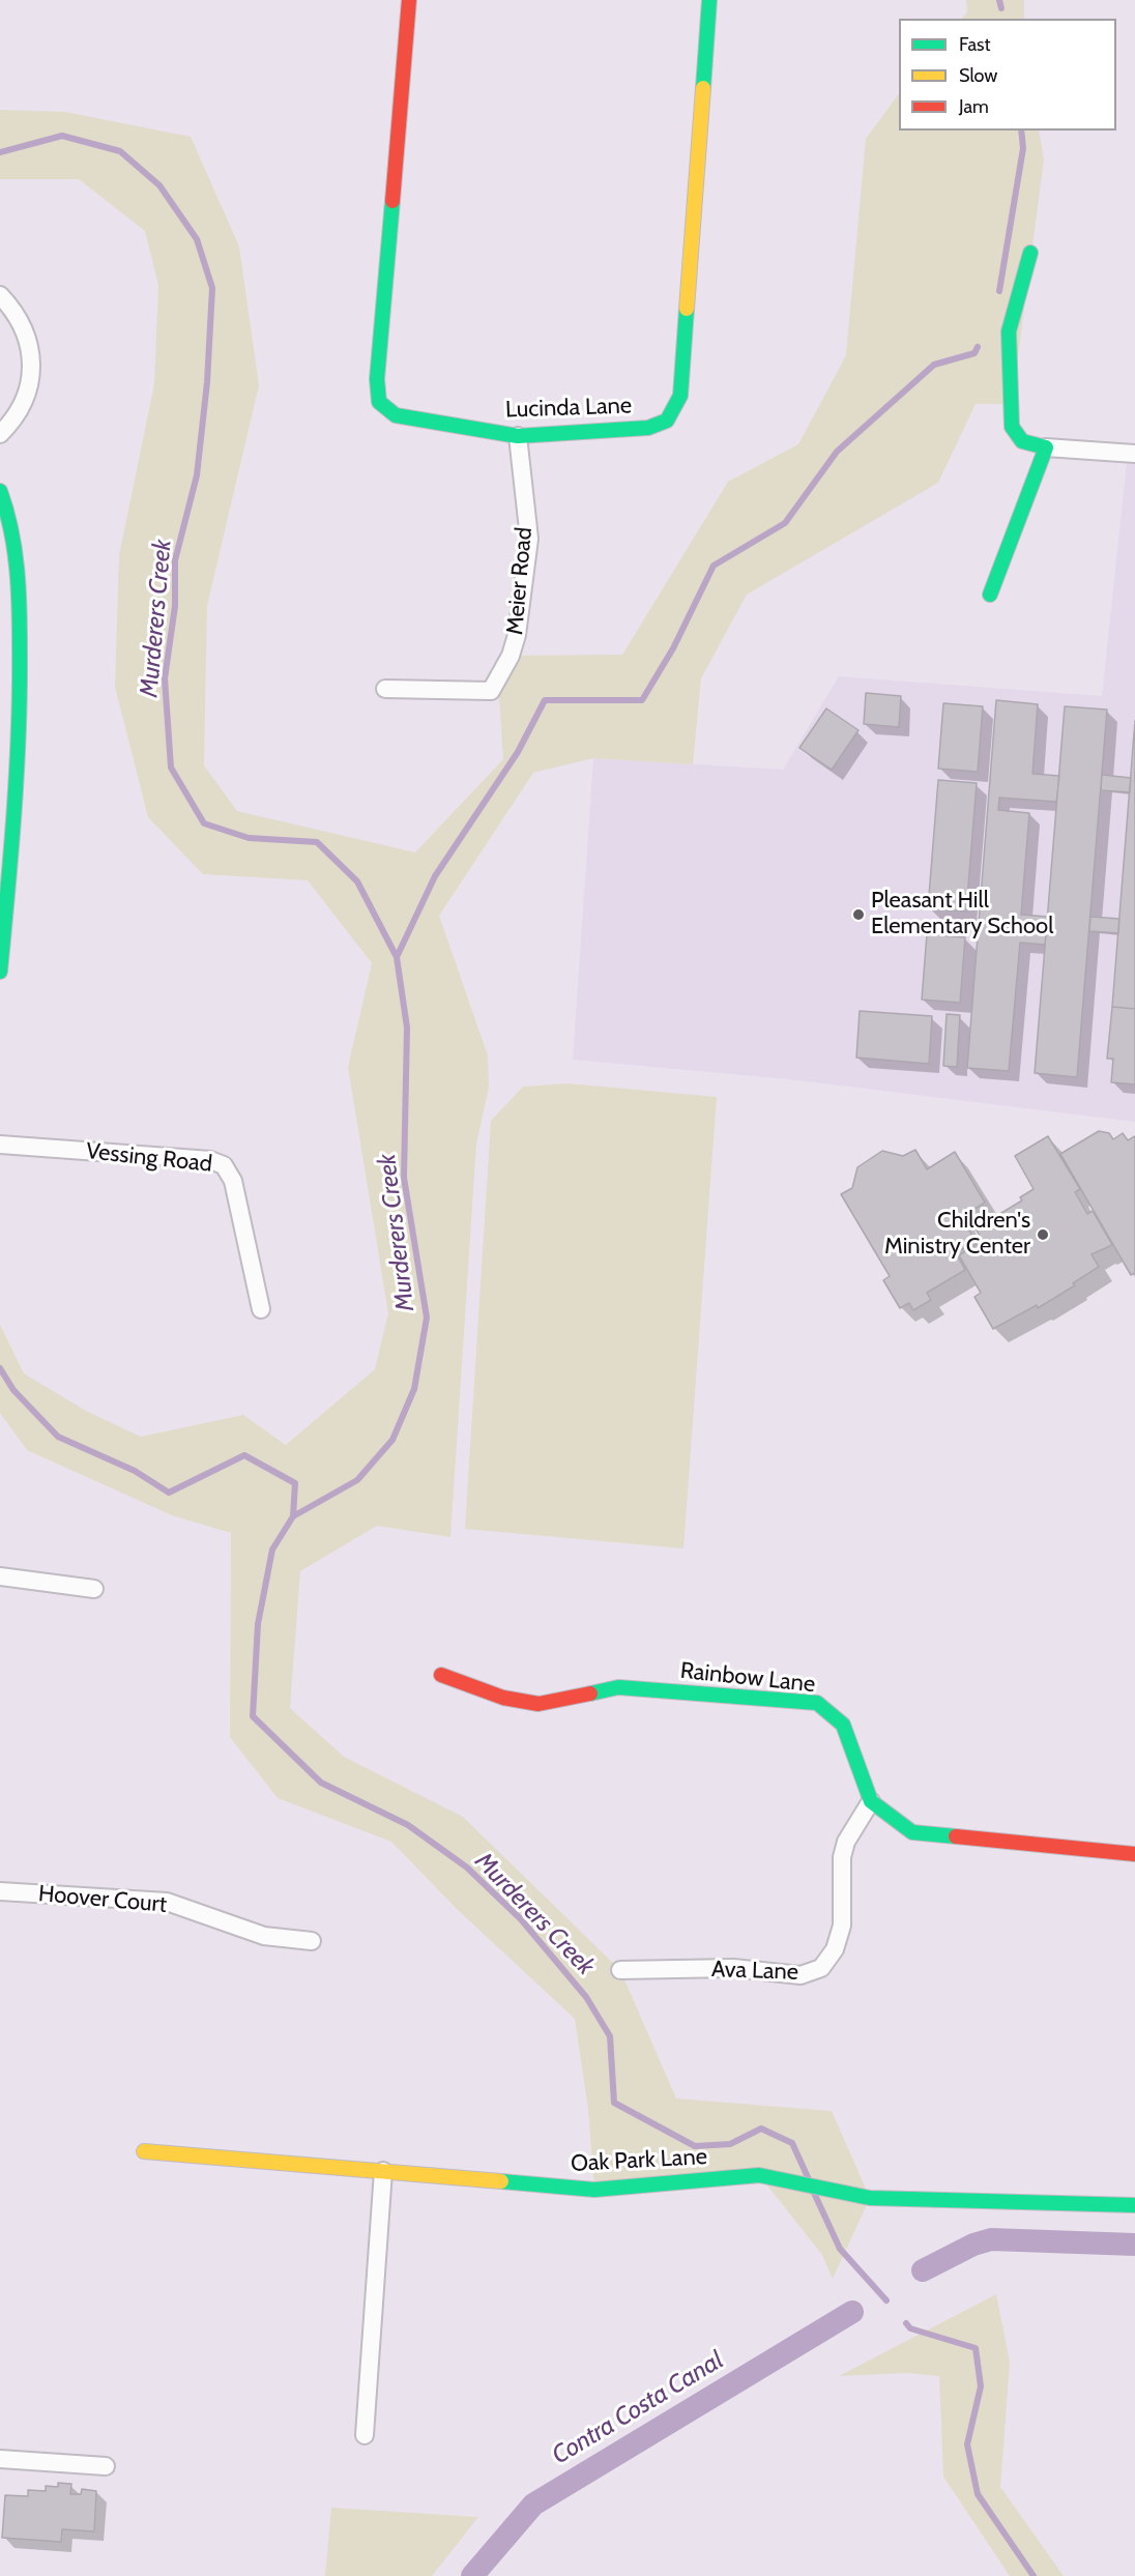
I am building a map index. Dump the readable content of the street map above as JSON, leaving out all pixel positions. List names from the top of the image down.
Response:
{
  "streets": {
    "street": [
      "Lucinda Lane",
      "Meier Road",
      "Vessing Road",
      "Rainbow Lane",
      "Hoover Court",
      "Ava Lane",
      "Oak Park Lane"
    ]
  },
  "crossings": [
    ["Lucinda Lane", "Meier Road"],
    ["Rainbow Lane", "Ava Lane"]
  ],
  "water": ["Murderers Creek", "Contra Costa Canal"],
  "places": ["Pleasant Hill Elementary School", "Children's Ministry Center"],
  "legend": ["Fast", "Slow", "Jam"]
}
